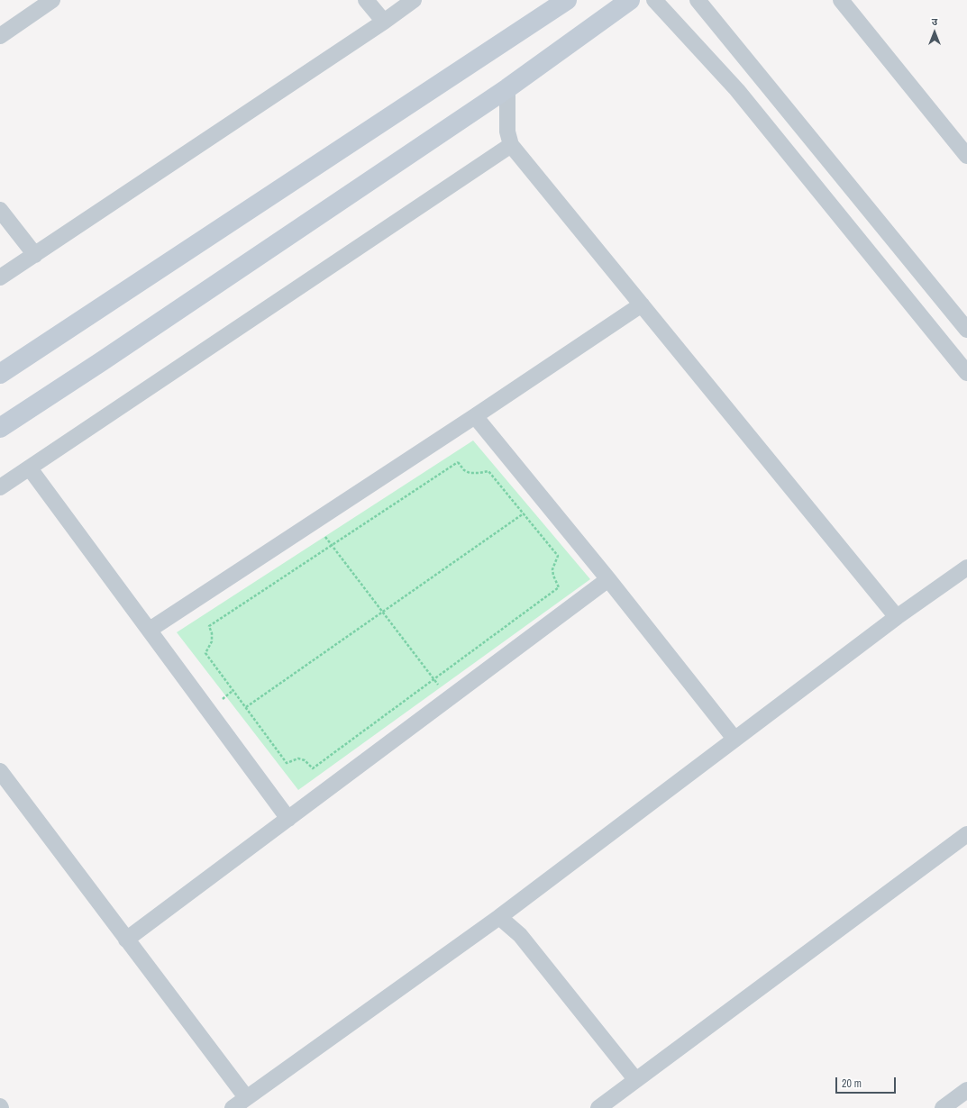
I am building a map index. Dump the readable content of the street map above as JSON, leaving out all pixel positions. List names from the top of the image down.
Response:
{
  "scale_bar": "20 m",
  "north": "top"
}
